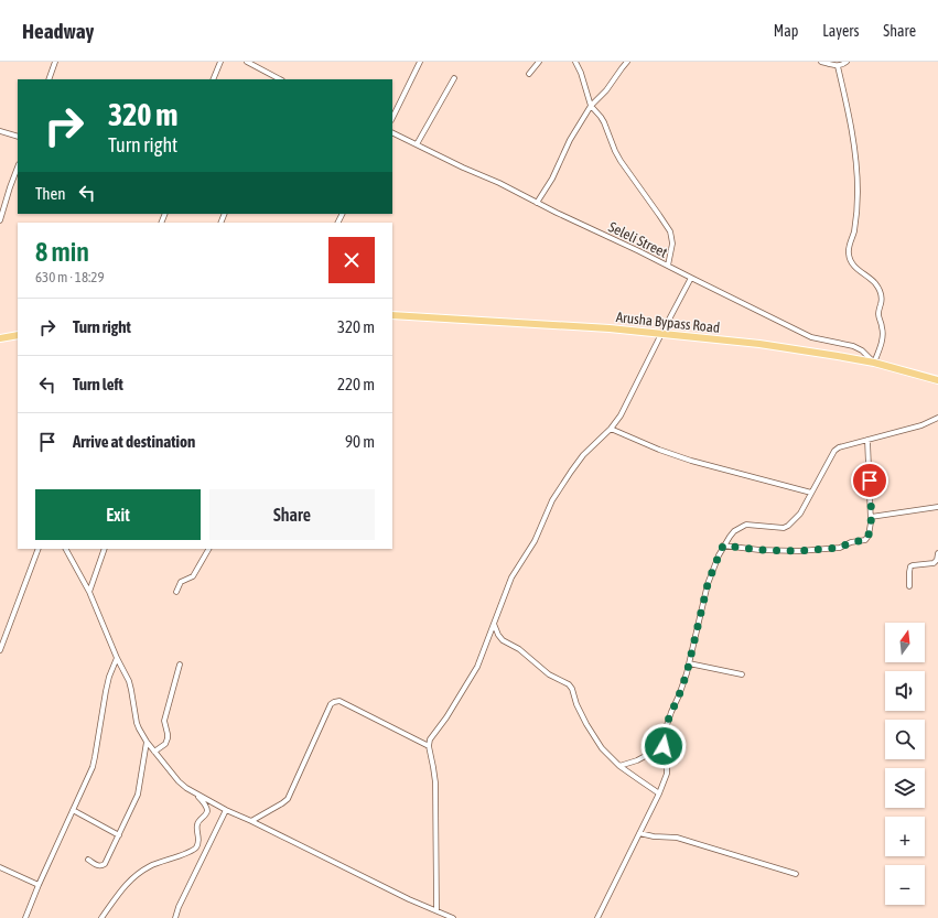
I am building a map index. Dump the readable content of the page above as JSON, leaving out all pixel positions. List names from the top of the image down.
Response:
{
  "streets": {
    "main road": ["Arusha Bypass Road"],
    "street": ["Seleli Street"]
  },
  "crossings": [
    ["Seleli Street", "Arusha Bypass Road"]
  ],
  "north": "top",
  "page": {
    "header": "Headway",
    "nav": ["Map", "Layers", "Share"],
    "turn": ["320 m", "Turn right"],
    "then": "Then",
    "heading": ["8 min", "630 m · 18:29"],
    "list": [
      {
        "name": "Turn right",
        "value": "320 m"
      },
      {
        "name": "Turn left",
        "value": "220 m"
      },
      {
        "name": "Arrive at destination",
        "value": "90 m"
      }
    ],
    "buttons": ["Exit", "Share"],
    "map_buttons": ["+", "−"]
  }
}
